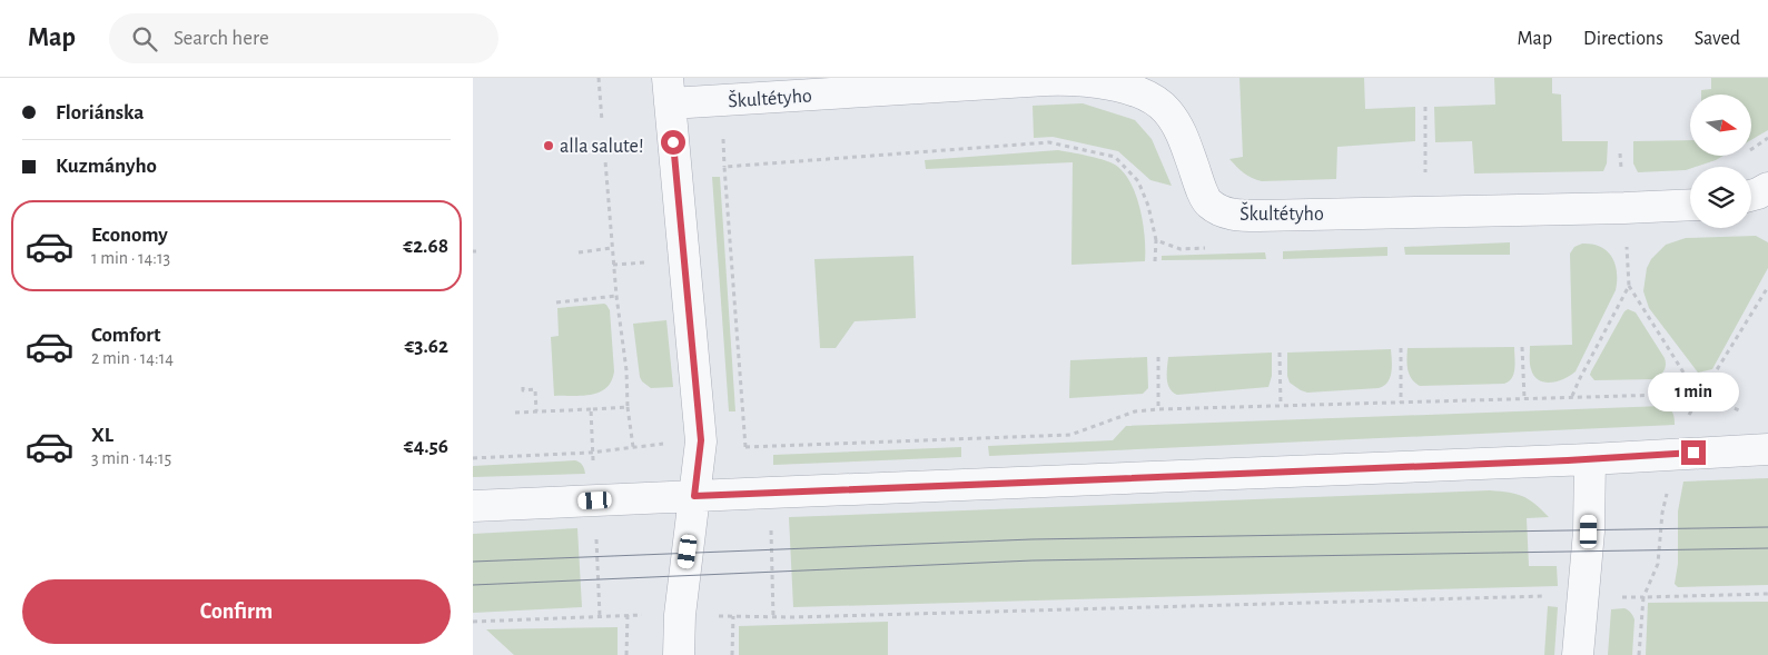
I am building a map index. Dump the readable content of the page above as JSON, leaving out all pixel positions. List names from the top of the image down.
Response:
{
  "streets": {
    "street": ["Škultétyho"]
  },
  "places": ["alla salute!"],
  "north": "right",
  "page": {
    "header": "Map",
    "search": "Search here",
    "nav": ["Map", "Directions", "Saved"],
    "banner": ["Floriánska", "Kuzmányho"],
    "list": [
      {
        "name": "Economy",
        "note": "1 min · 14:13",
        "value": "€2.68"
      },
      {
        "name": "Comfort",
        "note": "2 min · 14:14",
        "value": "€3.62"
      },
      {
        "name": "XL",
        "note": "3 min · 14:15",
        "value": "€4.56"
      }
    ],
    "bubble": "1 min",
    "buttons": "Confirm"
  }
}
